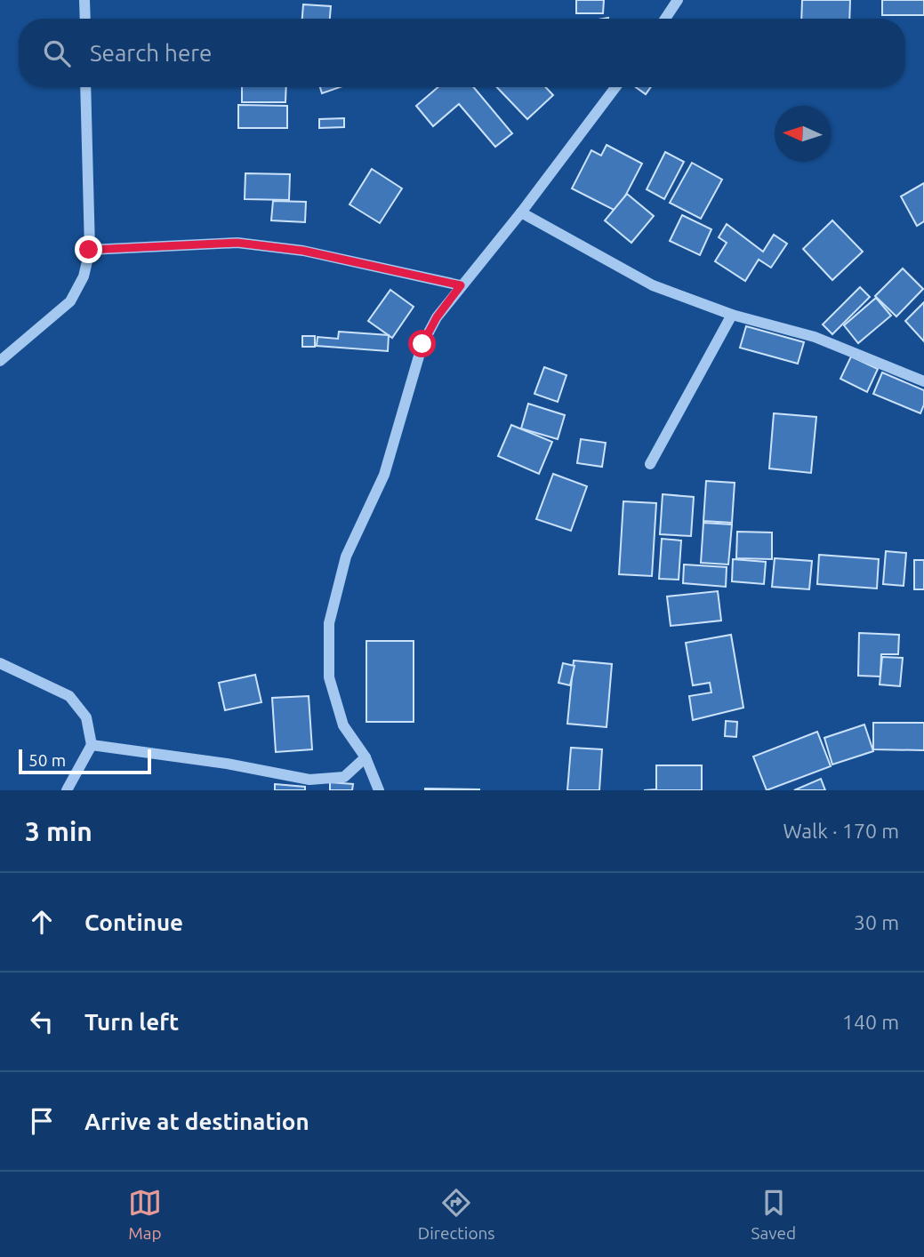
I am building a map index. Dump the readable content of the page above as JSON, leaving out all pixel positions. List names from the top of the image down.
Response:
{
  "scale_bar": "50 m",
  "north": "left",
  "page": {
    "search": "Search here",
    "scale": "50 m",
    "heading": ["3 min", "Walk · 170 m"],
    "list": [
      ["Continue", "30 m"],
      ["Turn left", "140 m"],
      "Arrive at destination"
    ],
    "nav": ["Map", "Directions", "Saved"]
  }
}
